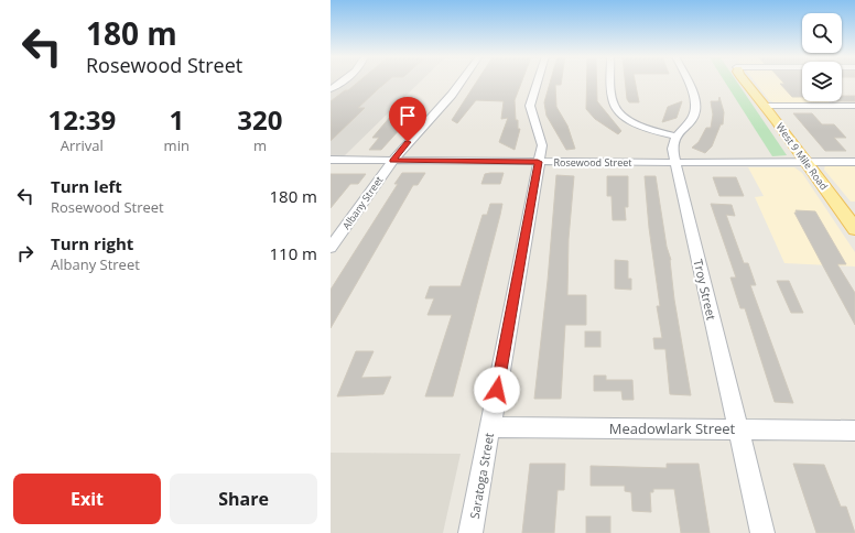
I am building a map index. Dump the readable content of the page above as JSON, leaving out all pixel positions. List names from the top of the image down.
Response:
{
  "streets": {
    "main road": ["West 9 Mile Road"],
    "street": [
      "Rosewood Street",
      "Albany Street",
      "Troy Street",
      "Meadowlark Street",
      "Saratoga Street"
    ]
  },
  "crossings": [
    ["West 9 Mile Road", "Rosewood Street"],
    ["Rosewood Street", "Albany Street"],
    ["Rosewood Street", "Troy Street"],
    ["Rosewood Street", "Saratoga Street"],
    ["Troy Street", "Meadowlark Street"],
    ["Meadowlark Street", "Saratoga Street"]
  ],
  "page": {
    "turn": ["180 m", "Rosewood Street"],
    "eta": [
      "12:39",
      "Arrival",
      "1",
      "min",
      "320",
      "m"
    ],
    "list": [
      {
        "name": "Turn left",
        "note": "Rosewood Street",
        "value": "180 m"
      },
      {
        "name": "Turn right",
        "note": "Albany Street",
        "value": "110 m"
      }
    ],
    "buttons": ["Exit", "Share"]
  }
}
